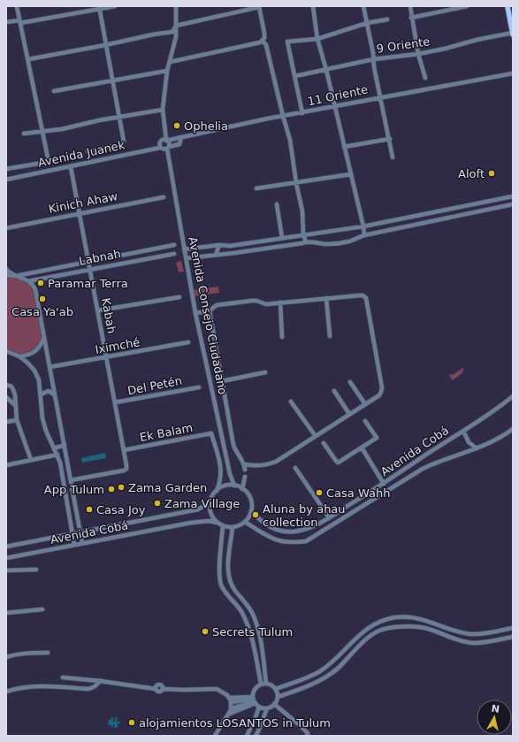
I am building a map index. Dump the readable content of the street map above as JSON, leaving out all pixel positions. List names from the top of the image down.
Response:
{
  "streets": {
    "street": [
      "9 Oriente",
      "11 Oriente",
      "Avenida Juanek",
      "Kinich Ahaw",
      "Labnah",
      "Kabah",
      "Avenida Consejo Ciudadano",
      "Iximché",
      "Del Petén",
      "Ek Balam",
      "Avenida Cobá"
    ]
  },
  "crossings": [
    ["11 Oriente", "Avenida Juanek"],
    ["11 Oriente", "Avenida Consejo Ciudadano"],
    ["Avenida Juanek", "Kabah"],
    ["Avenida Juanek", "Avenida Consejo Ciudadano"],
    ["Kinich Ahaw", "Kabah"],
    ["Labnah", "Kabah"],
    ["Kabah", "Iximché"],
    ["Kabah", "Del Petén"],
    ["Kabah", "Ek Balam"],
    ["Avenida Consejo Ciudadano", "Ek Balam"],
    ["Avenida Consejo Ciudadano", "Avenida Cobá"],
    ["Ek Balam", "Avenida Cobá"]
  ],
  "places": [
    "Ophelia",
    "Aloft",
    "Paramar Terra",
    "Casa Ya'ab",
    "Zama Garden",
    "App Tulum",
    "Casa Wahh",
    "Zama Village",
    "Casa Joy",
    "Aluna by ahau collection",
    "Secrets Tulum",
    "alojamientos LOSANTOS in Tulum"
  ],
  "north": "top"
}
